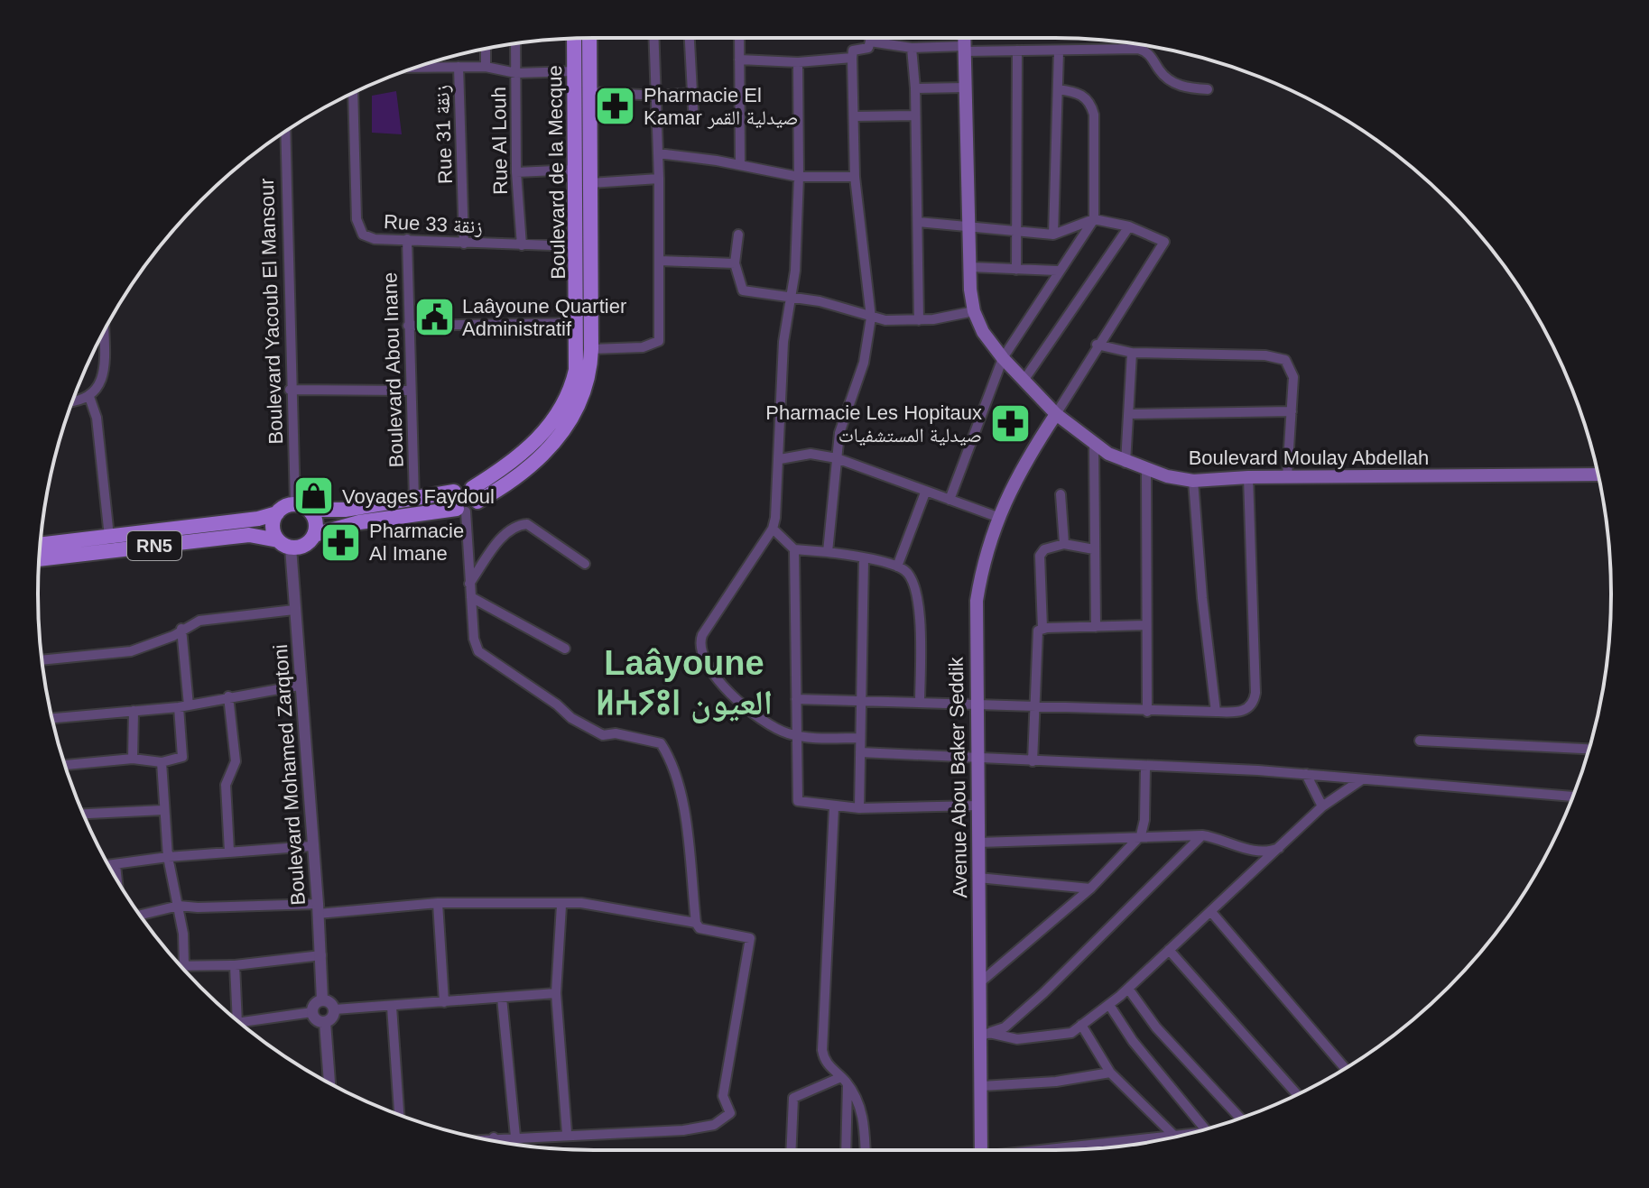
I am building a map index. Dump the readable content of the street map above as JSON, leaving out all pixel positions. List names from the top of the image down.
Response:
{
  "streets": {
    "main road": [
      "Boulevard de la Mecque",
      "Boulevard Moulay Abdellah",
      "RN5",
      "Avenue Abou Baker Seddik"
    ],
    "street": [
      "Rue 31 زنقة",
      "Rue Al Louh",
      "Rue 33 زنقة",
      "Boulevard Yacoub El Mansour",
      "Boulevard Abou Inane",
      "Boulevard Mohamed Zarqtoni"
    ]
  },
  "crossings": [
    ["Rue 31 زنقة", "Rue 33 زنقة"],
    ["Rue Al Louh", "Rue 33 زنقة"],
    ["Boulevard de la Mecque", "Rue 33 زنقة"],
    ["Boulevard de la Mecque", "RN5"],
    ["Rue 33 زنقة", "Boulevard Abou Inane"],
    ["Boulevard Yacoub El Mansour", "RN5"],
    ["Boulevard Yacoub El Mansour", "Boulevard Mohamed Zarqtoni"],
    ["Boulevard Abou Inane", "RN5"],
    ["Boulevard Moulay Abdellah", "Avenue Abou Baker Seddik"],
    ["RN5", "Boulevard Mohamed Zarqtoni"]
  ],
  "districts": ["Laâyoune ⵍⵄⵢⵓⵏ العيون"],
  "places": {
    "pharmacy": ["Pharmacie El Kamar صيدلية القمر", "Pharmacie Les Hopitaux صيدلية المستشفيات", "Pharmacie Al Imane"],
    "public building": ["Laâyoune Quartier Administratif"],
    "shop": ["Voyages Faydoul"]
  }
}
